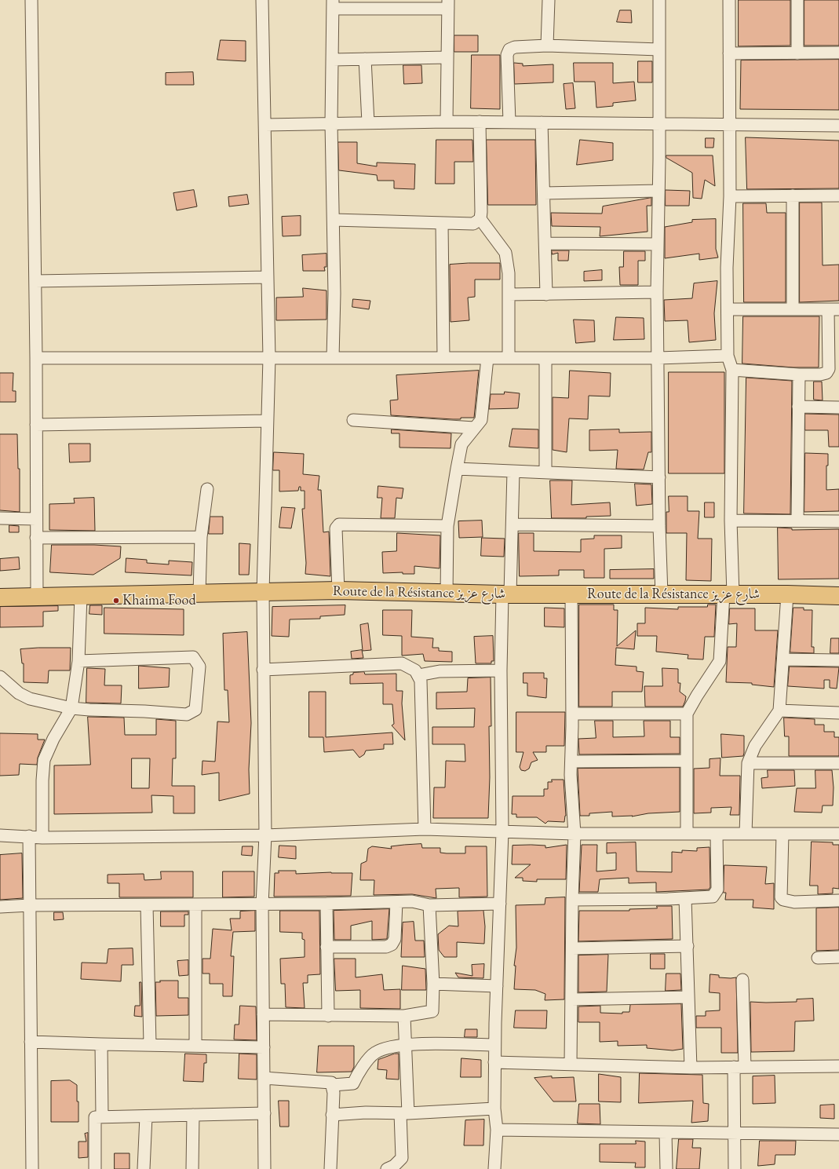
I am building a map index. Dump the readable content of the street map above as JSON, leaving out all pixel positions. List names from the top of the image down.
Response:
{
  "streets": {
    "main road": ["Route de la Résistance شارع عزيز"]
  },
  "places": ["Khaima Food"]
}
